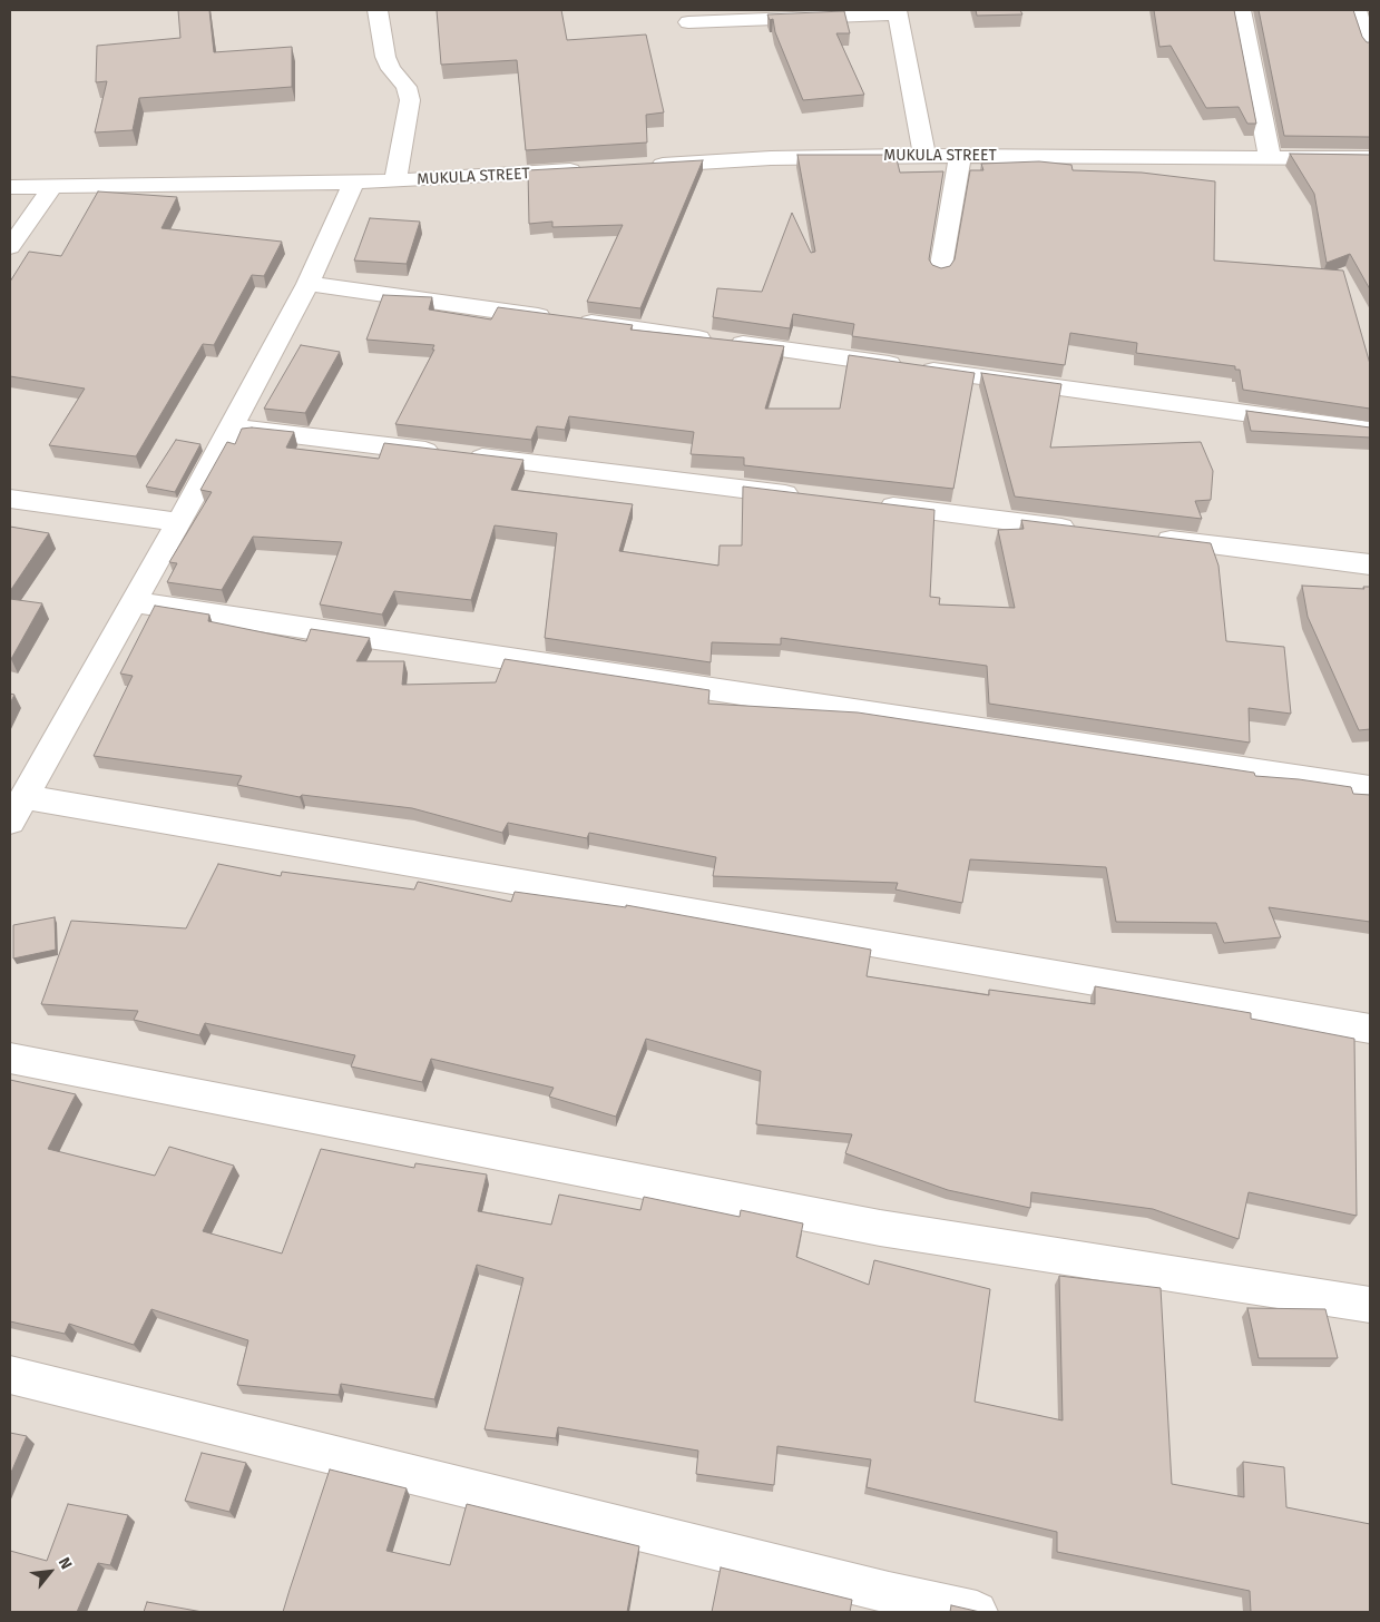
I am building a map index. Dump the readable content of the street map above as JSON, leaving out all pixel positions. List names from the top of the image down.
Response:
{
  "streets": {
    "street": ["MUKULA STREET"]
  },
  "north": "top right"
}
